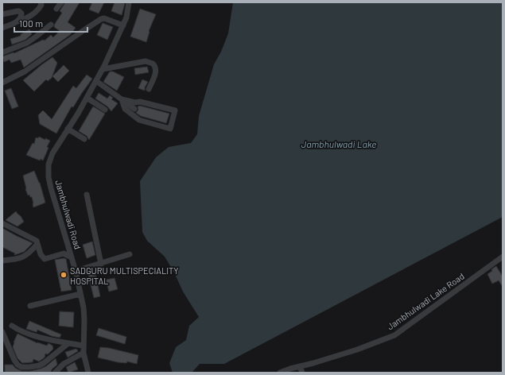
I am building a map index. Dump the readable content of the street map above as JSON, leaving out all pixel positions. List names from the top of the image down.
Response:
{
  "streets": {
    "street": ["Jambhulwadi Road", "Jambhulwadi Lake Road"]
  },
  "water": ["Jambhulwadi Lake"],
  "places": ["SADGURU MULTISPECIALITY HOSPITAL"],
  "scale_bar": "100 m"
}
